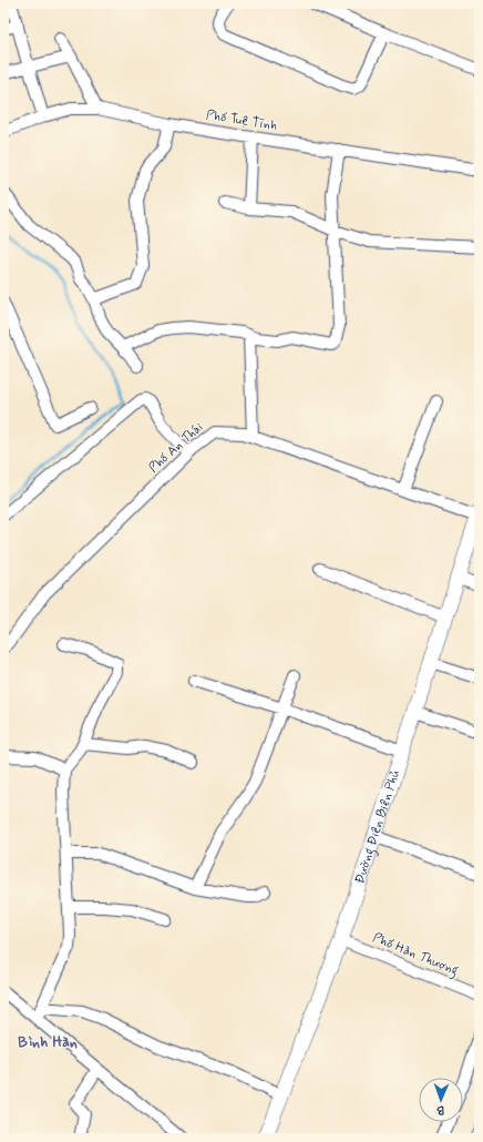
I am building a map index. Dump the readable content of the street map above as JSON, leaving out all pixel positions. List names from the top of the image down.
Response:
{
  "streets": {
    "main road": ["Đường Điện Biên Phủ"],
    "street": ["Phố Tuệ Tĩnh", "Phố An Thái", "Phố Hàn Thượng"]
  },
  "crossings": [
    ["Phố An Thái", "Đường Điện Biên Phủ"],
    ["Đường Điện Biên Phủ", "Phố Hàn Thượng"]
  ],
  "districts": ["Bình Hàn"],
  "north": "bottom"
}
